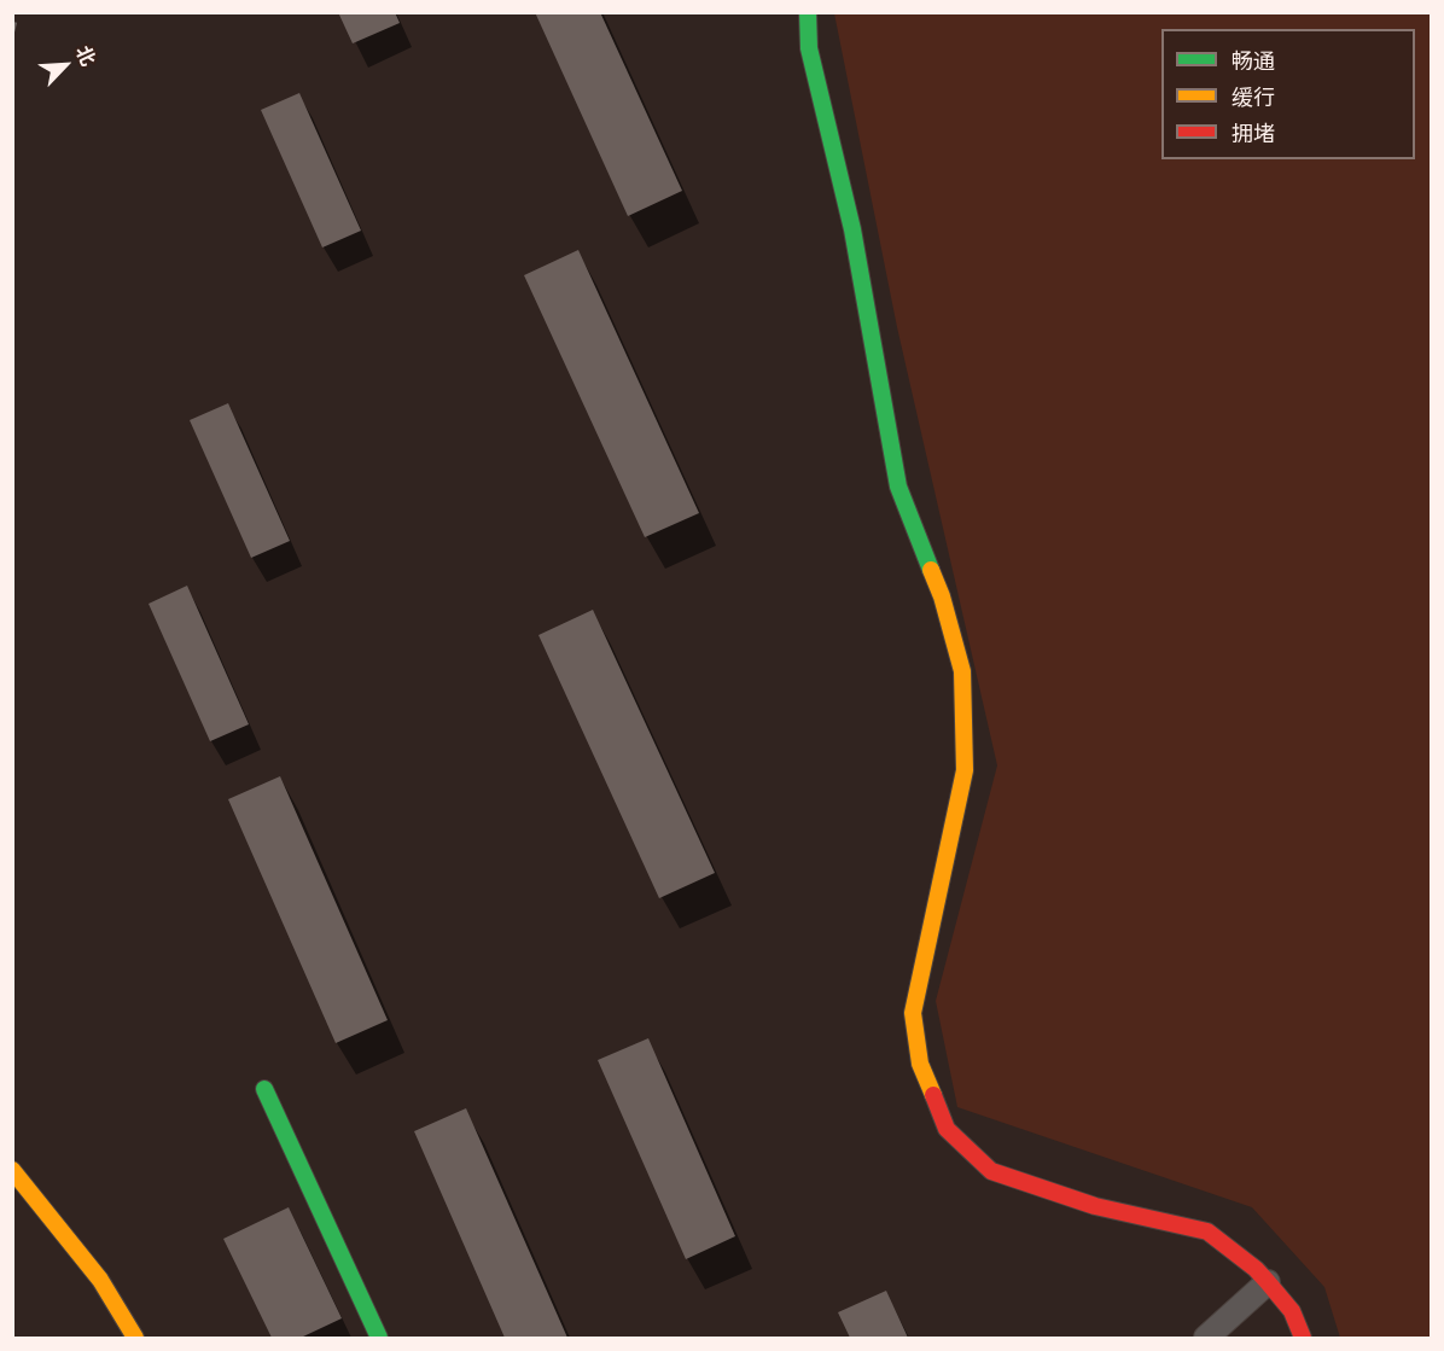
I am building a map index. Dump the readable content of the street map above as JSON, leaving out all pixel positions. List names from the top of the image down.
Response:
{
  "legend": ["畅通", "缓行", "拥堵"],
  "north": "top right"
}
